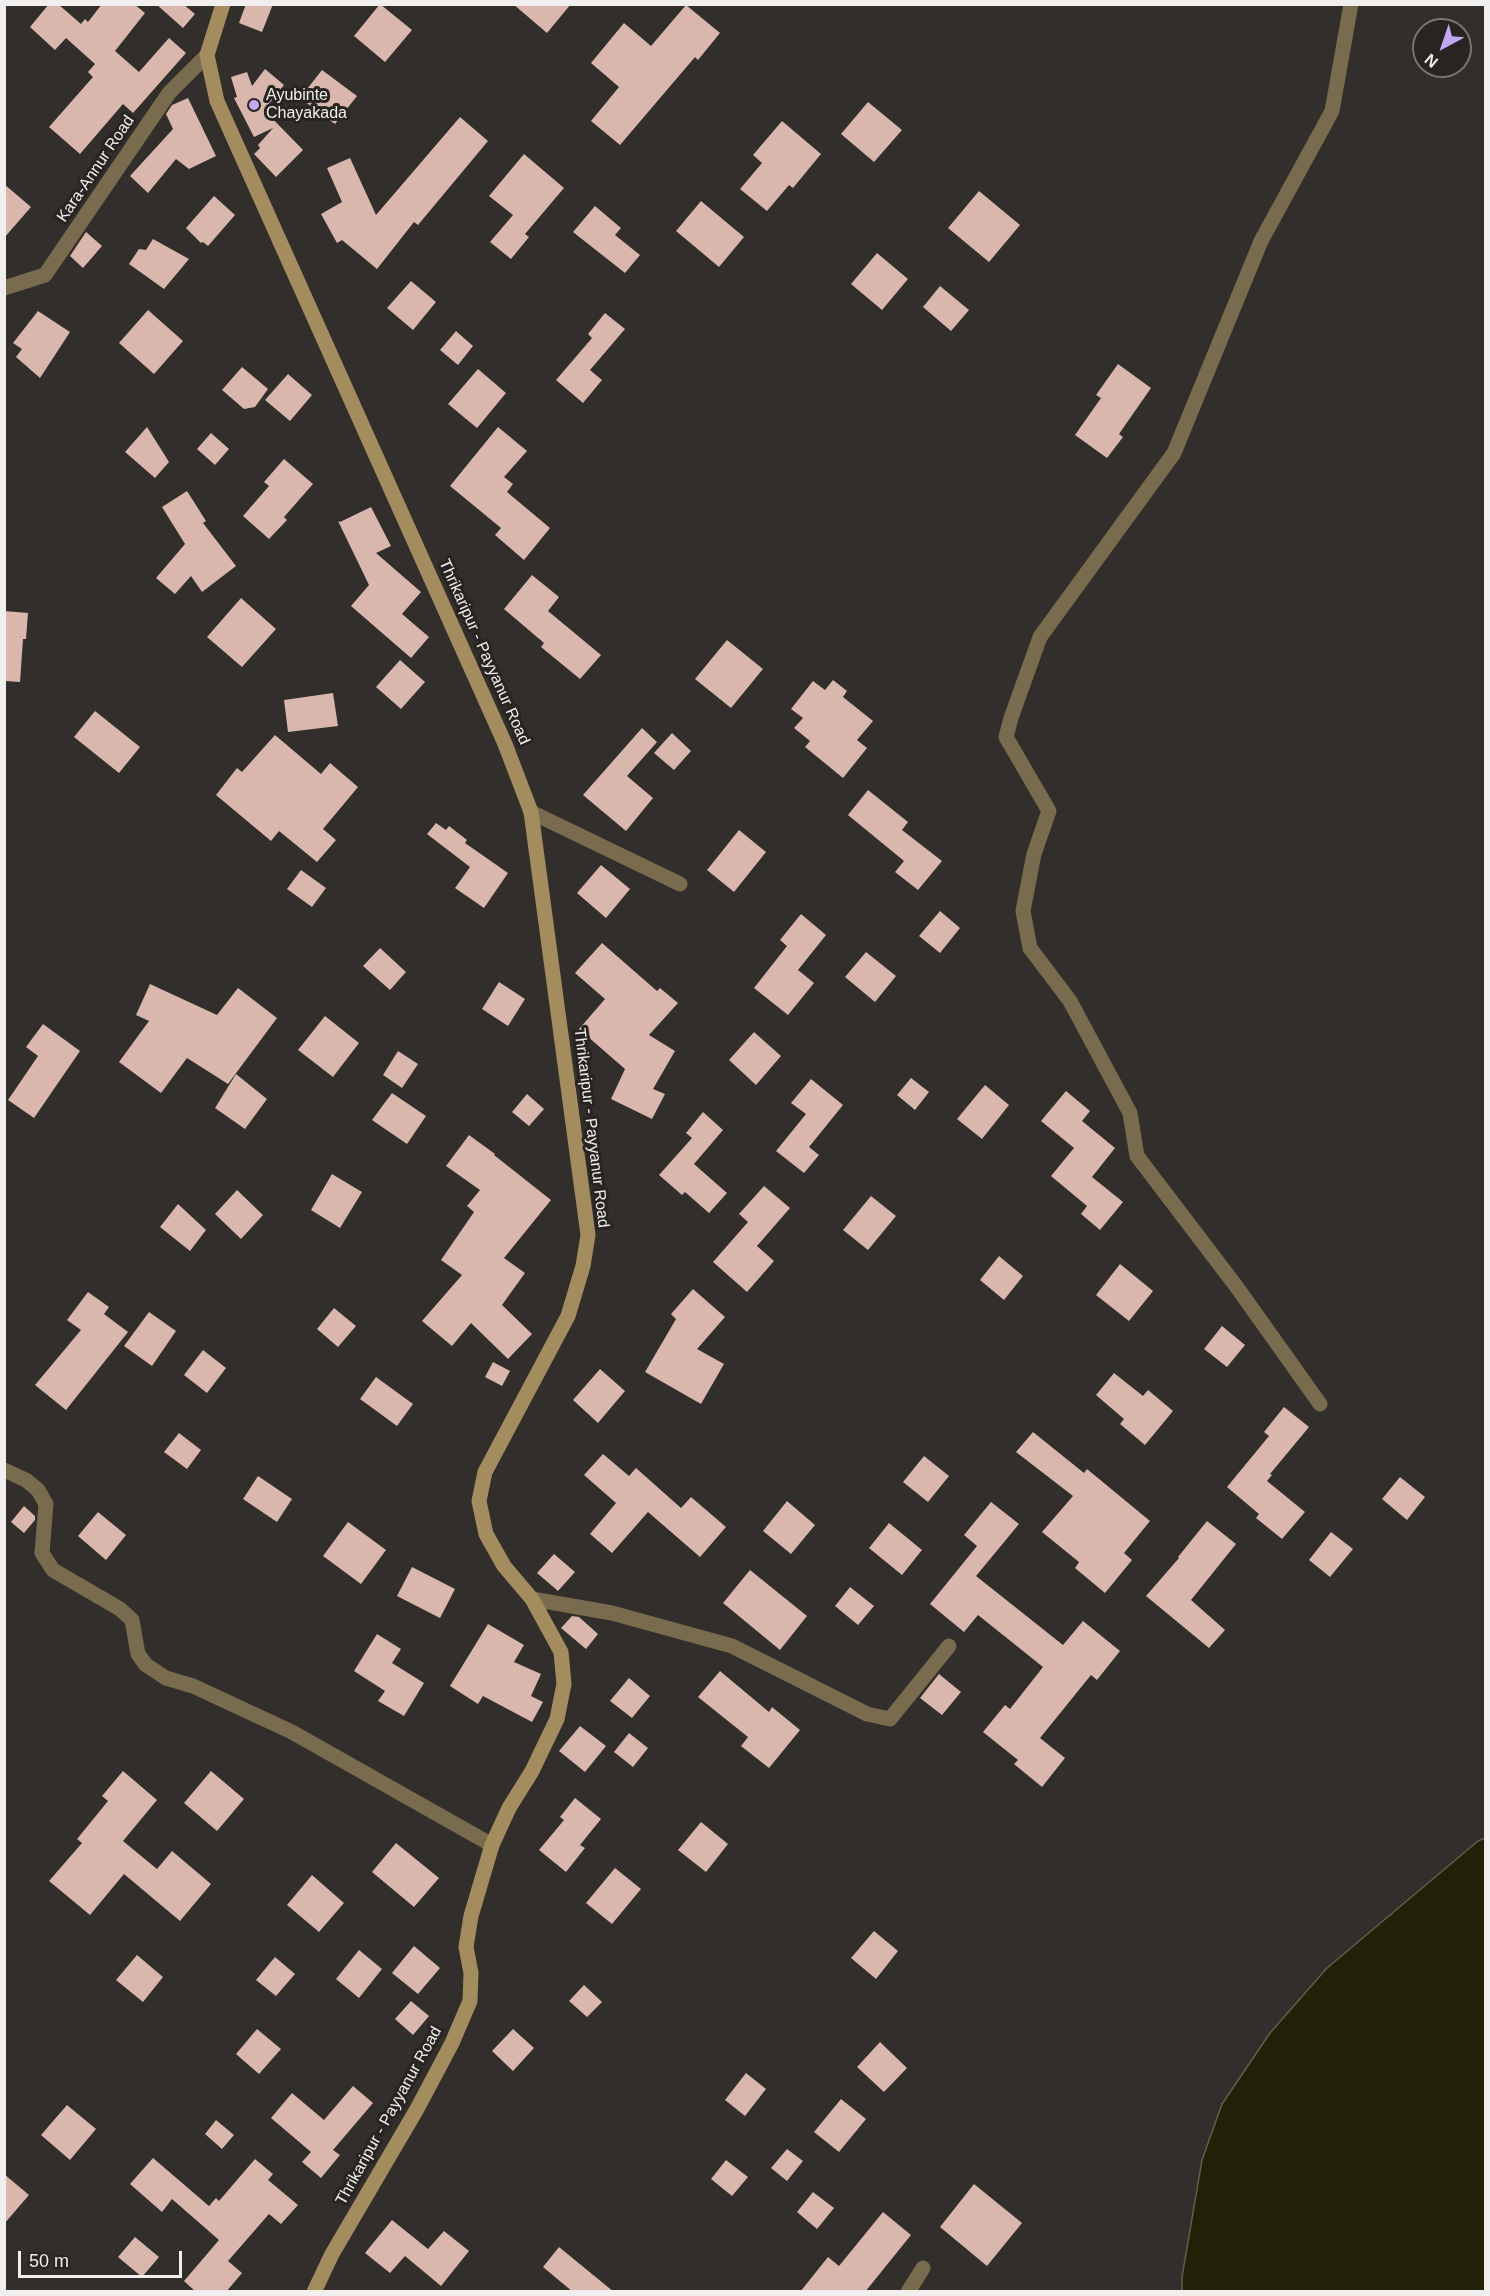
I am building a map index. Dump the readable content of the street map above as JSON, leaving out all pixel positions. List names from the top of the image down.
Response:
{
  "streets": {
    "main road": ["Thrikaripur - Payyanur Road"],
    "street": ["Kara-Annur Road"]
  },
  "crossings": [
    ["Kara-Annur Road", "Thrikaripur - Payyanur Road"]
  ],
  "places": ["Ayubinte Chayakada"],
  "scale_bar": "50 m",
  "north": "bottom left"
}
